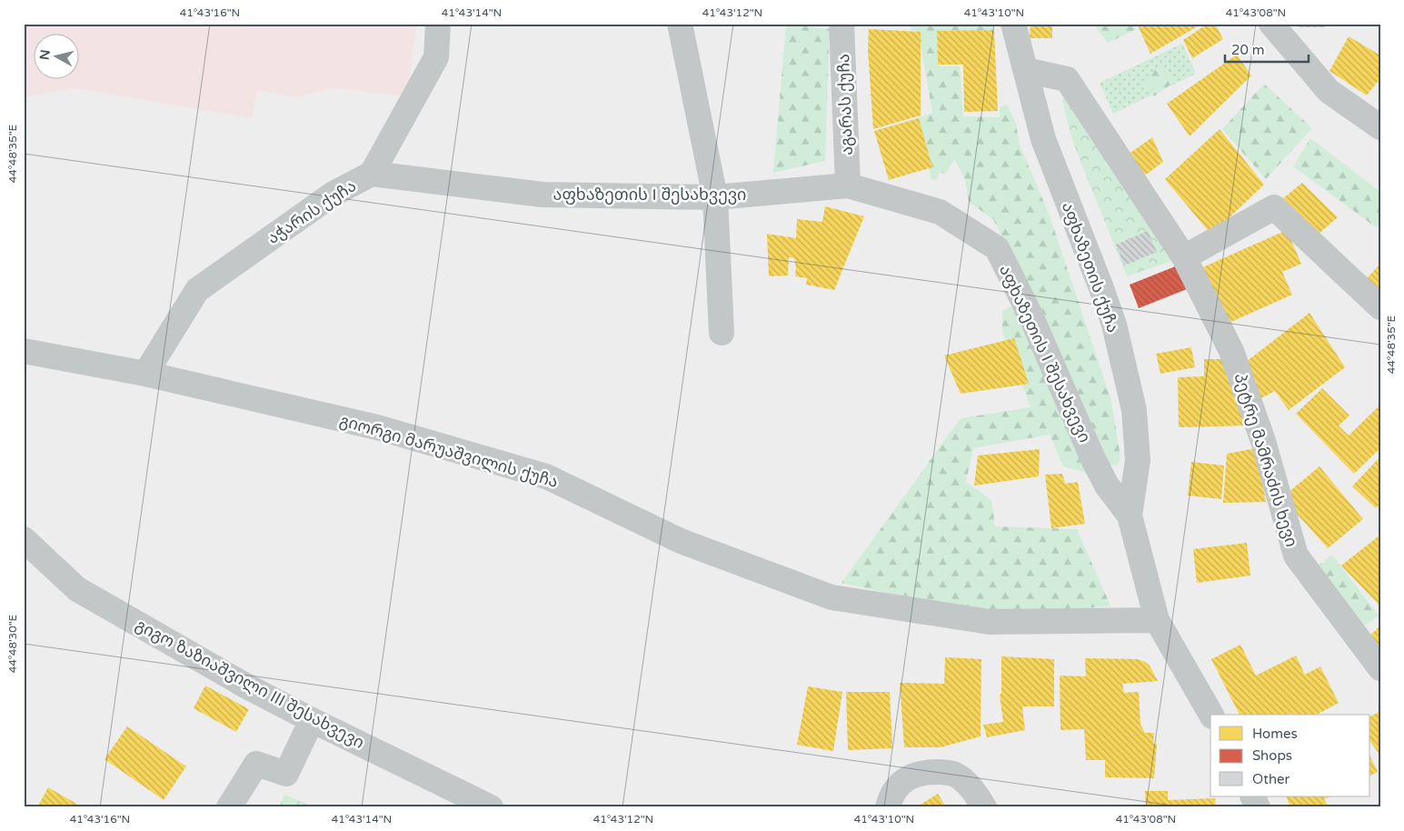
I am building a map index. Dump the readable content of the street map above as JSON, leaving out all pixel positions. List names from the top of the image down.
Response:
{
  "streets": {
    "street": [
      "აგარას ქუჩა",
      "აფხაზეთის I შესახვევი",
      "აჭარის ქუჩა",
      "აფხაზეთის ქუჩა",
      "გიორგი მარუაშვილის ქუჩა",
      "პეტრე მამრაძის ხევი",
      "გიგო ზაზიაშვილი III შესახვევი"
    ]
  },
  "crossings": [
    ["აგარას ქუჩა", "აფხაზეთის I შესახვევი"],
    ["აფხაზეთის I შესახვევი", "აჭარის ქუჩა"],
    ["აფხაზეთის I შესახვევი", "აფხაზეთის ქუჩა"],
    ["აჭარის ქუჩა", "გიორგი მარუაშვილის ქუჩა"],
    ["აფხაზეთის ქუჩა", "პეტრე მამრაძის ხევი"]
  ],
  "legend": ["Homes", "Shops", "Other"],
  "scale_bar": "20 m",
  "north": "left",
  "coordinates": [
    "41°43'16\"N",
    "41°43'14\"N",
    "41°43'12\"N",
    "41°43'10\"N",
    "41°43'08\"N",
    "44°48'35\"E",
    "44°48'30\"E"
  ]
}
